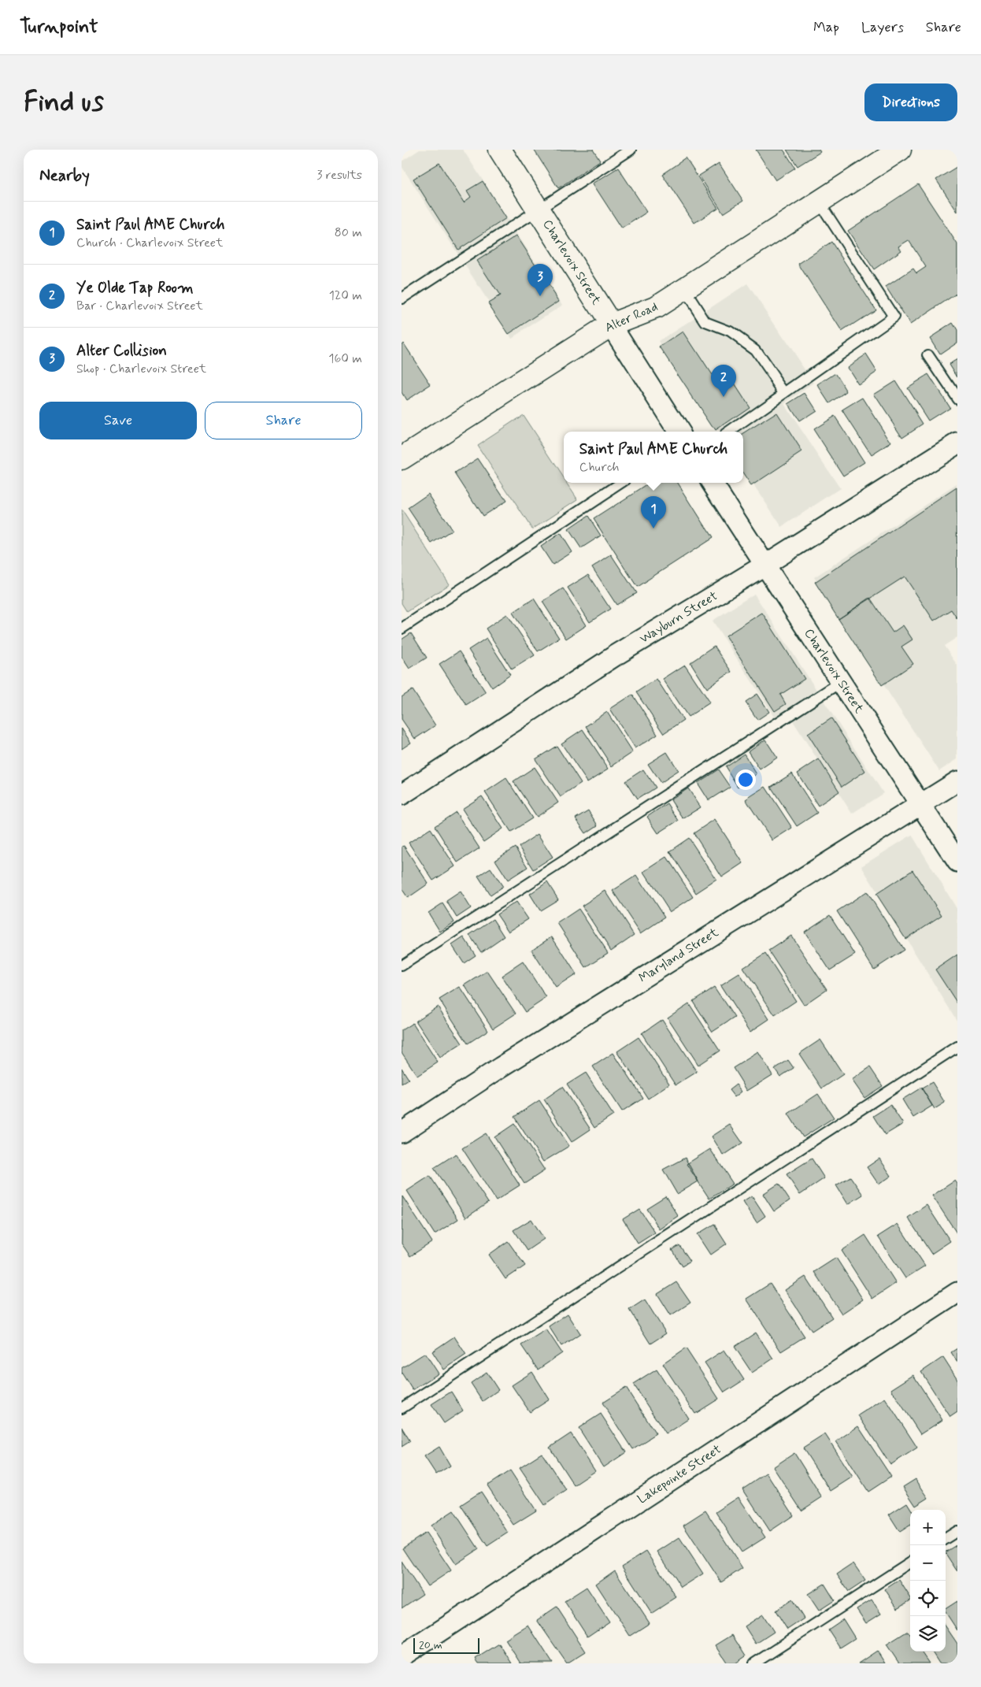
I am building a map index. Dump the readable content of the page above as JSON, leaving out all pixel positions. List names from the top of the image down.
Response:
{
  "streets": {
    "street": [
      "Charlevoix Street",
      "Alter Road",
      "Wayburn Street",
      "Maryland Street",
      "Lakepointe Street"
    ]
  },
  "crossings": [
    ["Charlevoix Street", "Alter Road"],
    ["Charlevoix Street", "Wayburn Street"],
    ["Charlevoix Street", "Maryland Street"]
  ],
  "scale_bar": "20 m",
  "page": {
    "header": "Turnpoint",
    "nav": ["Map", "Layers", "Share"],
    "buttons": [
      "Directions",
      ["Save", "Share"]
    ],
    "title": "Find us",
    "heading": ["Nearby", "3 results"],
    "list": [
      {
        "mark": "1",
        "name": "Saint Paul AME Church",
        "note": "Church · Charlevoix Street",
        "value": "80 m"
      },
      {
        "mark": "2",
        "name": "Ye Olde Tap Room",
        "note": "Bar · Charlevoix Street",
        "value": "120 m"
      },
      {
        "mark": "3",
        "name": "Alter Collision",
        "note": "Shop · Charlevoix Street",
        "value": "160 m"
      }
    ],
    "pins": ["3", "2", "1"],
    "popup": ["Saint Paul AME Church", "Church"],
    "map_buttons": ["+", "−"],
    "scale": "20 m"
  }
}
